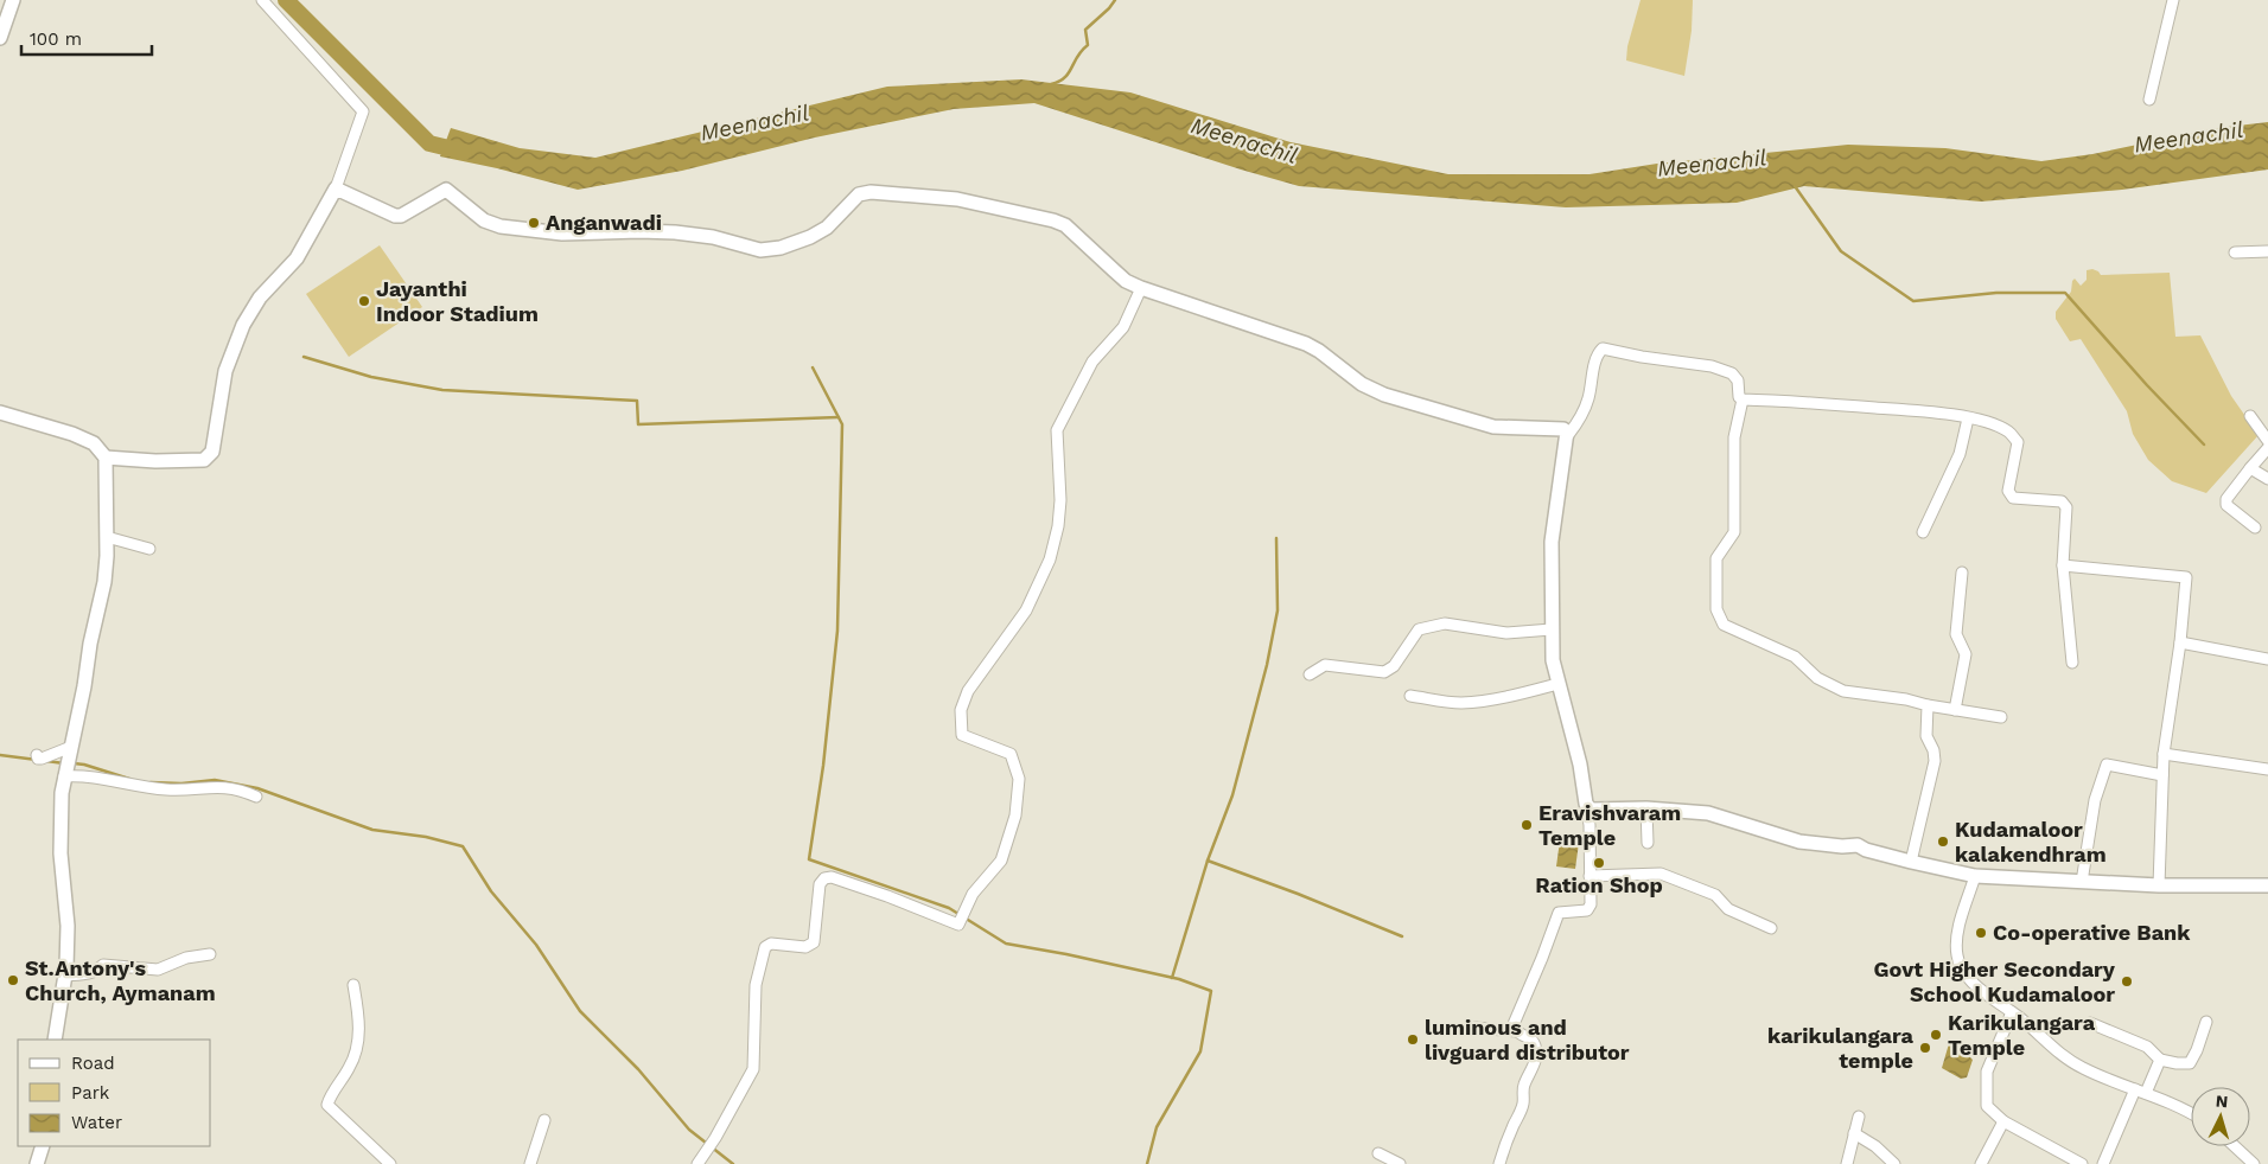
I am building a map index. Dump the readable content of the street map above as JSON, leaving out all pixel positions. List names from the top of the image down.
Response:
{
  "water": ["Meenachil"],
  "places": [
    "Anganwadi",
    "Jayanthi Indoor Stadium",
    "Eravishvaram Temple",
    "Kudamaloor kalakendhram",
    "Ration Shop",
    "Co-operative Bank",
    "St.Antony's Church, Aymanam",
    "Govt Higher Secondary School Kudamaloor",
    "Karikulangara Temple",
    "luminous and livguard distributor",
    "karikulangara temple"
  ],
  "legend": ["Road", "Park", "Water"],
  "scale_bar": "100 m",
  "north": "top"
}
